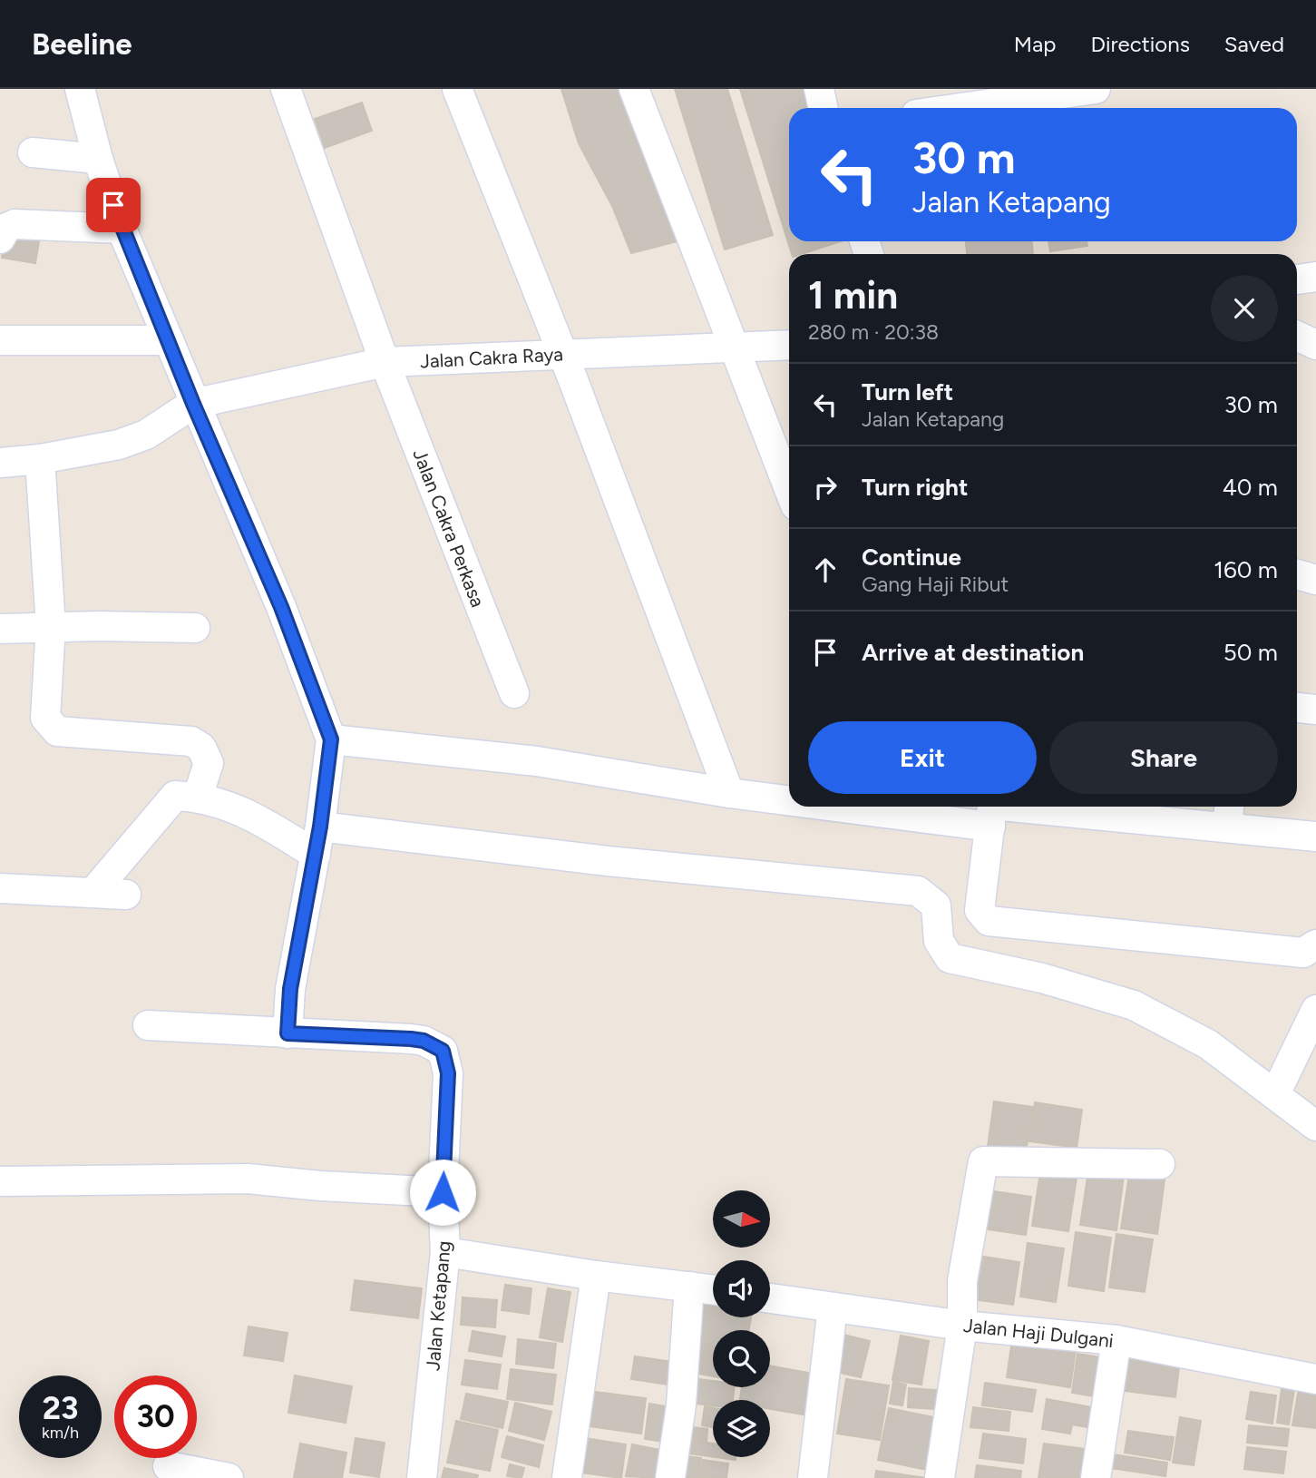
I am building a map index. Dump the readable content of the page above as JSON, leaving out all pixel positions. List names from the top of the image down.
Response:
{
  "streets": {
    "street": [
      "Jalan Cakra Raya",
      "Jalan Cakra Perkasa",
      "Jalan Ketapang",
      "Jalan Haji Dulgani"
    ]
  },
  "crossings": [
    ["Jalan Cakra Raya", "Jalan Cakra Perkasa"]
  ],
  "north": "right",
  "page": {
    "header": "Beeline",
    "nav": ["Map", "Directions", "Saved"],
    "turn": ["30 m", "Jalan Ketapang"],
    "heading": ["1 min", "280 m · 20:38"],
    "list": [
      {
        "name": "Turn left",
        "note": "Jalan Ketapang",
        "value": "30 m"
      },
      {
        "name": "Turn right",
        "value": "40 m"
      },
      {
        "name": "Continue",
        "note": "Gang Haji Ribut",
        "value": "160 m"
      },
      {
        "name": "Arrive at destination",
        "value": "50 m"
      }
    ],
    "buttons": ["Exit", "Share"],
    "speed": "23 km/h",
    "limit": "30"
  }
}
